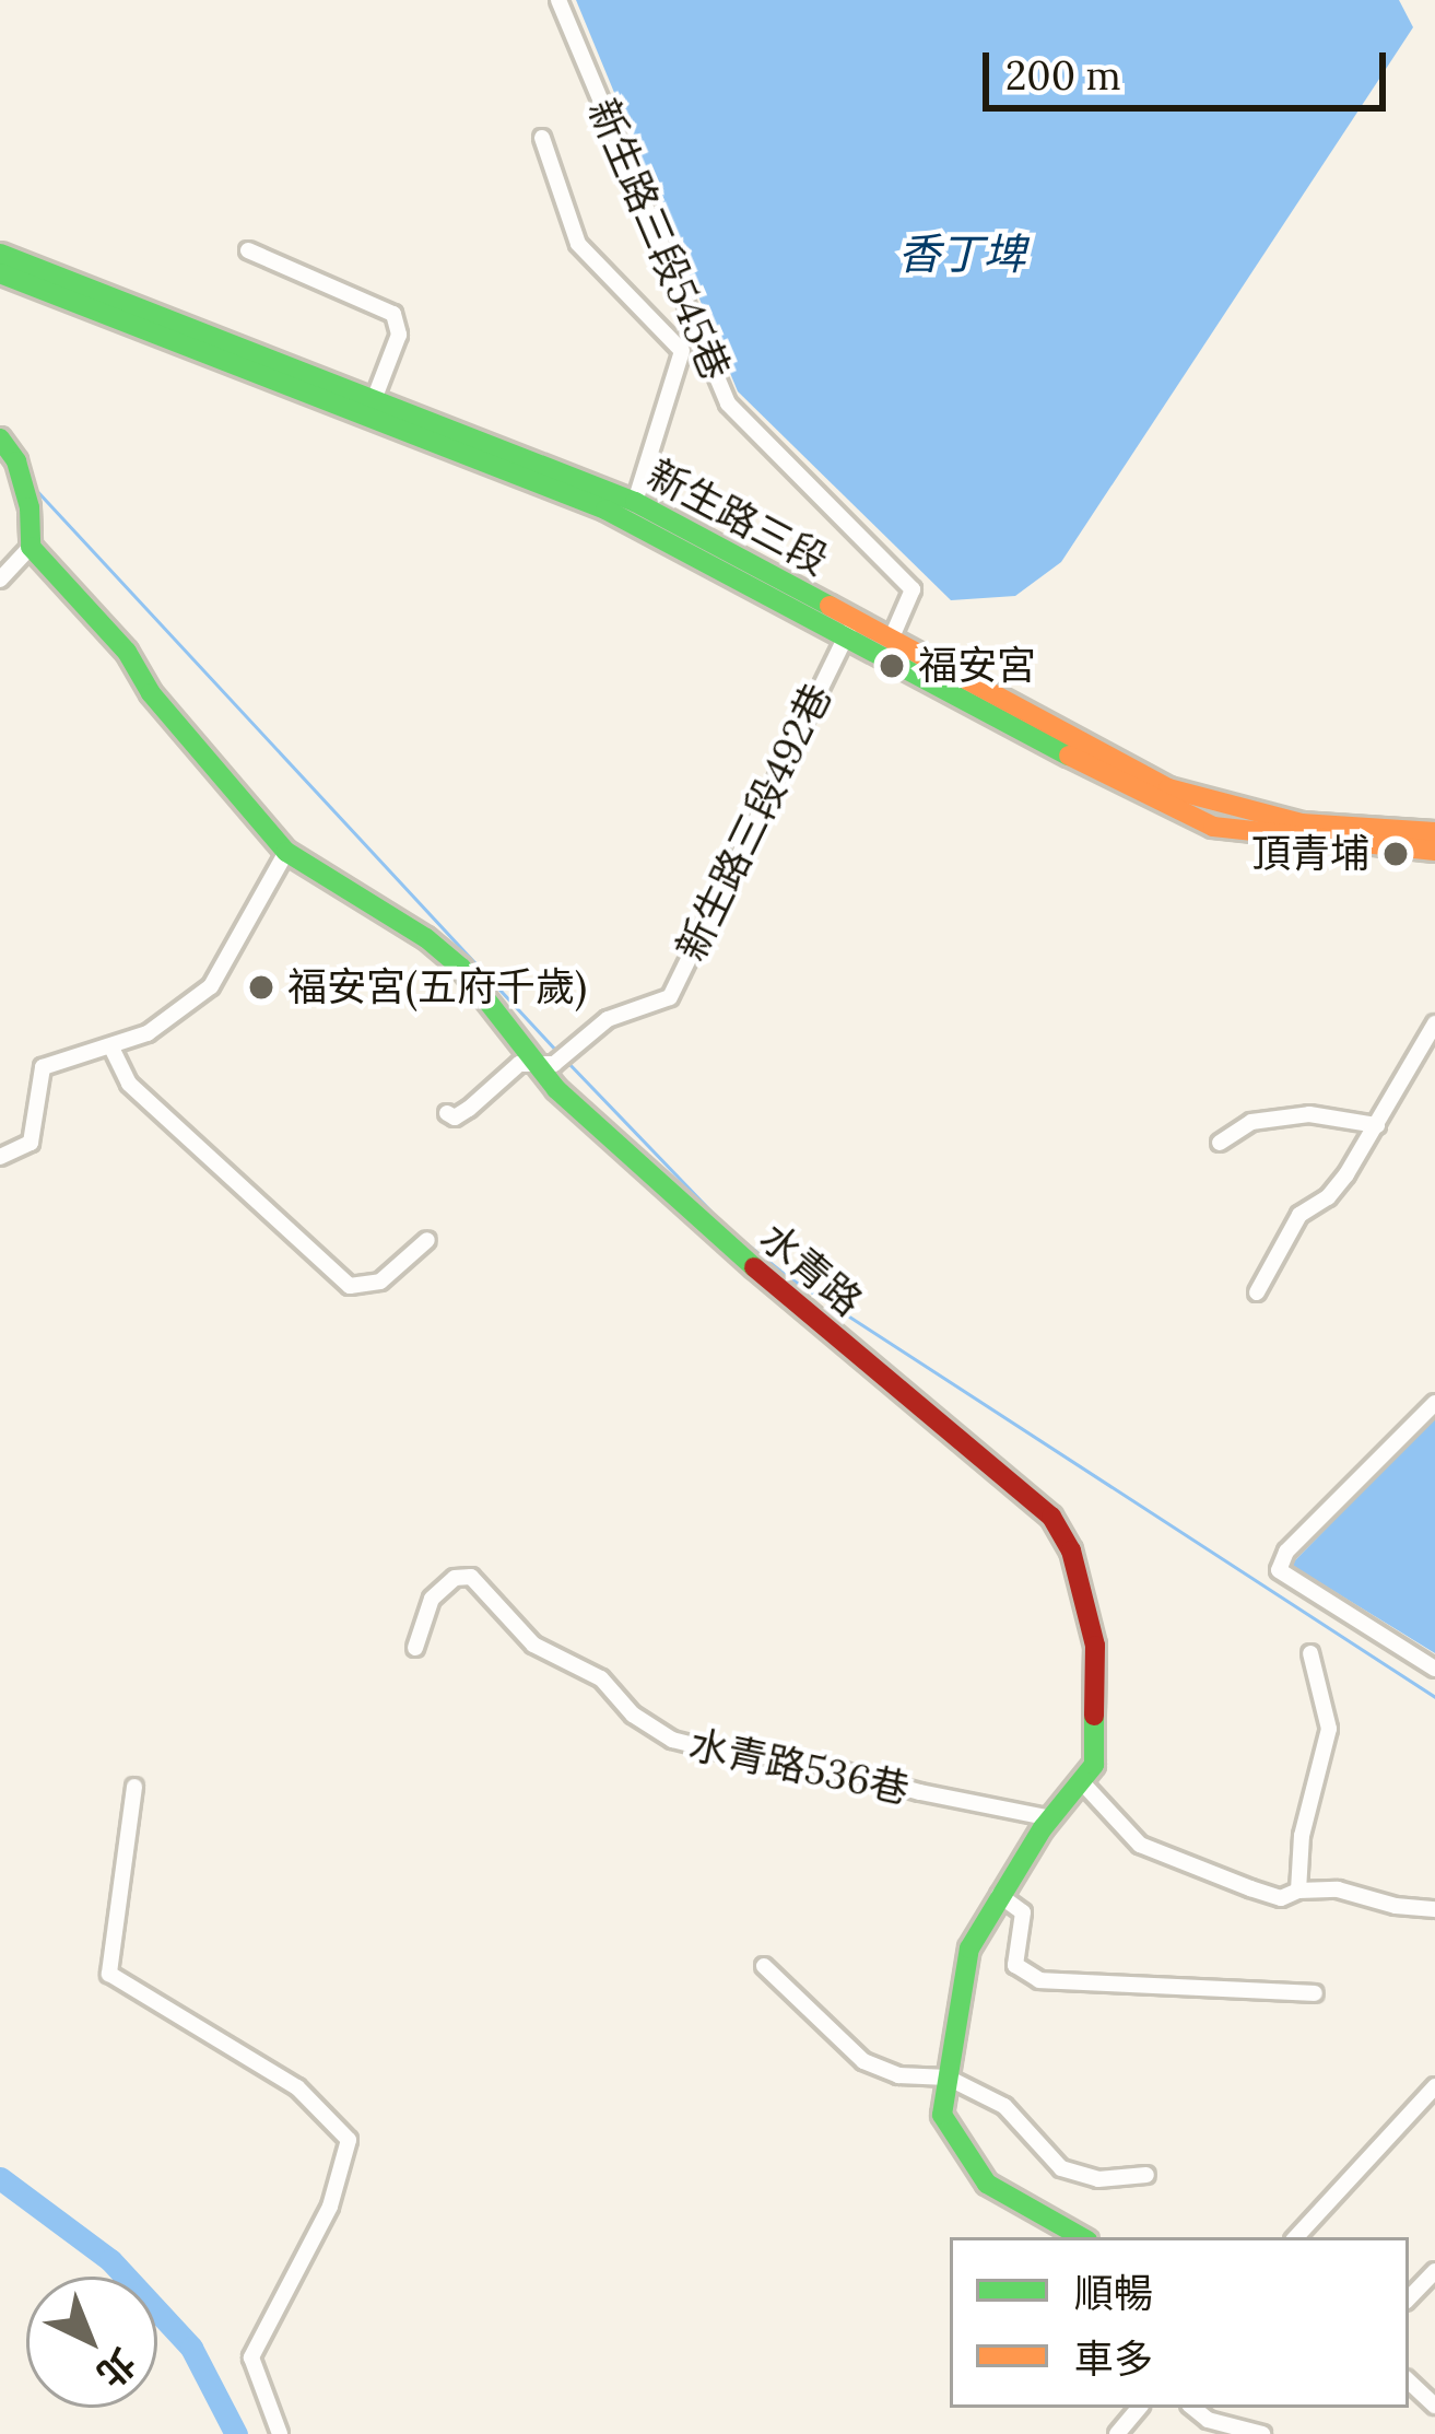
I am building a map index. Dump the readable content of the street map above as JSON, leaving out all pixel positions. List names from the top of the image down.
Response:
{
  "streets": {
    "main road": ["新生路三段", "水青路"],
    "street": ["新生路三段545巷", "新生路三段492巷", "水青路536巷"]
  },
  "crossings": [
    ["新生路三段545巷", "新生路三段"],
    ["新生路三段", "新生路三段492巷"],
    ["新生路三段492巷", "水青路"],
    ["水青路", "水青路536巷"]
  ],
  "water": ["香丁埤"],
  "places": ["福安宮", "頂青埔", "福安宮(五府千歲)"],
  "legend": ["順暢", "車多"],
  "scale_bar": "200 m",
  "north": "bottom right"
}
